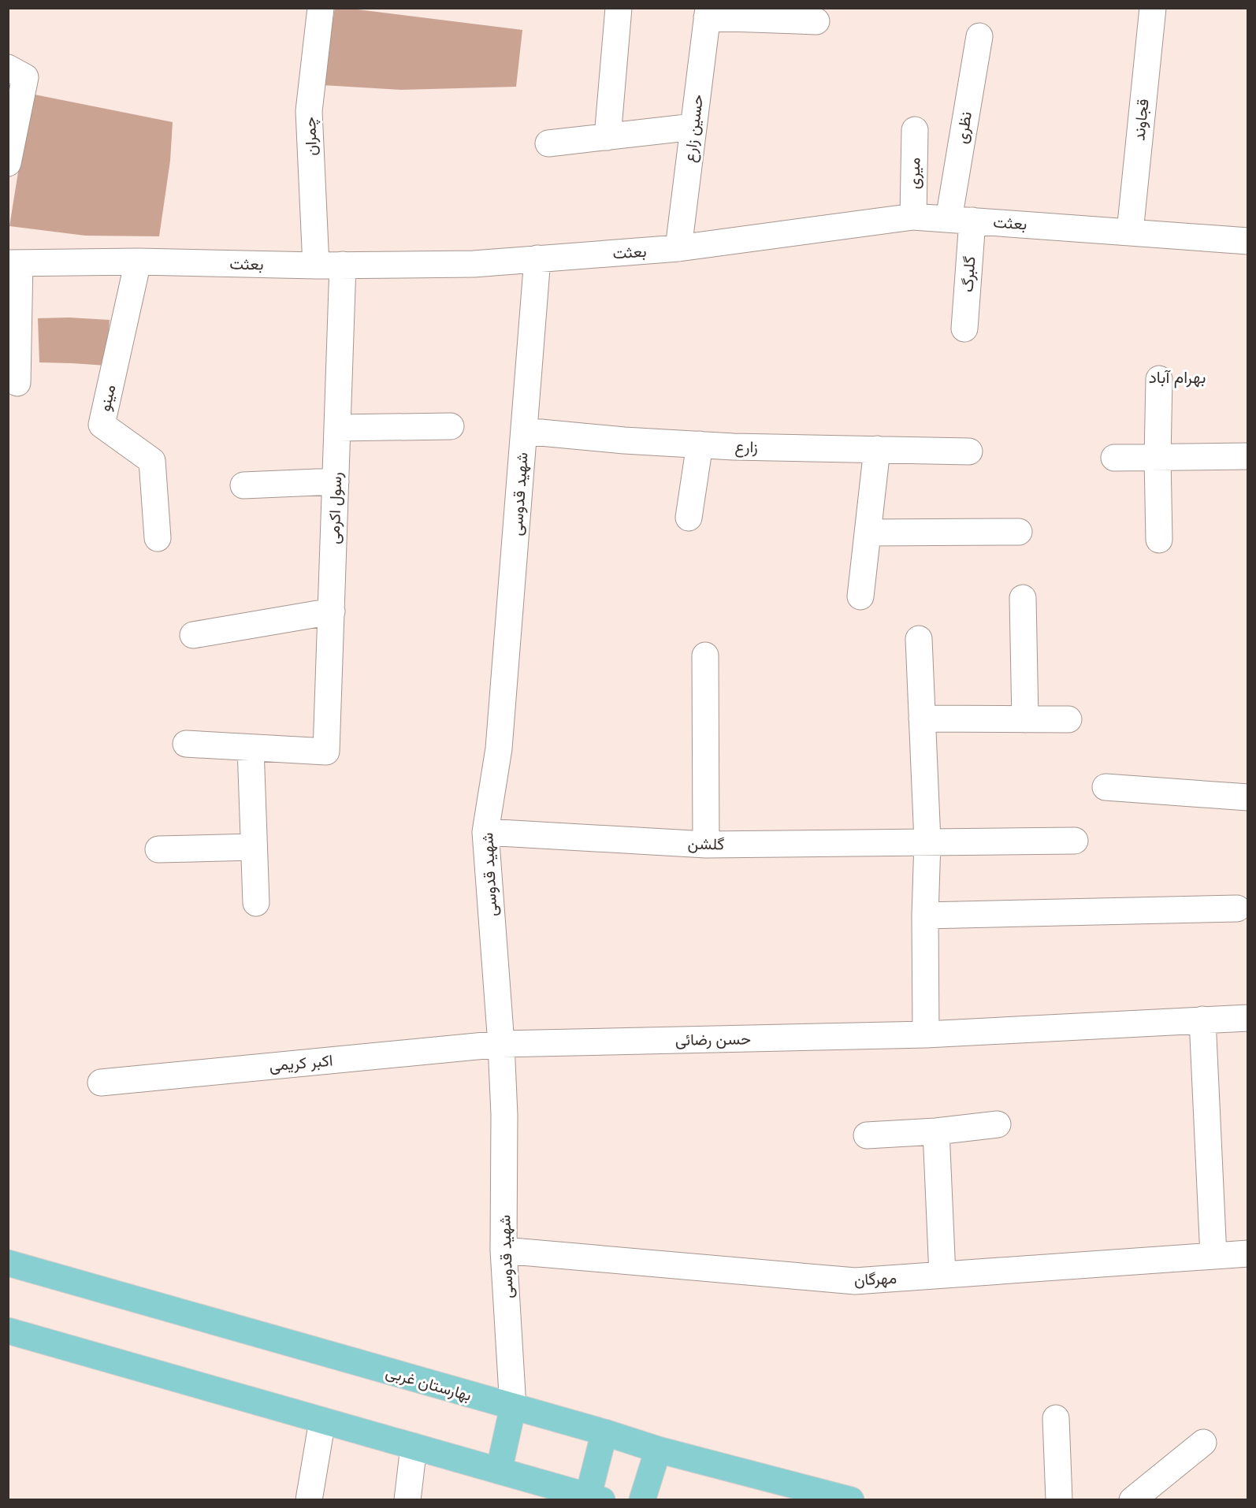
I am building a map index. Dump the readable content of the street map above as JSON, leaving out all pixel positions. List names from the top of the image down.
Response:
{
  "streets": {
    "main road": ["بهارستان غربی"],
    "street": [
      "قجاوند",
      "نظری",
      "حسین زارع",
      "چمران",
      "میری",
      "بعثت",
      "گلبرگ",
      "مینو",
      "زارع",
      "شهید قدوسی",
      "رسول اکرمی",
      "گلشن",
      "حسن رضائی",
      "اکبر کریمی",
      "مهرگان"
    ]
  },
  "crossings": [
    ["قجاوند", "بعثت"],
    ["نظری", "بعثت"],
    ["نظری", "گلبرگ"],
    ["حسین زارع", "بعثت"],
    ["چمران", "بعثت"],
    ["میری", "بعثت"],
    ["بعثت", "گلبرگ"],
    ["بعثت", "مینو"],
    ["بعثت", "شهید قدوسی"],
    ["بعثت", "رسول اکرمی"],
    ["زارع", "شهید قدوسی"],
    ["شهید قدوسی", "گلشن"],
    ["شهید قدوسی", "حسن رضائی"],
    ["شهید قدوسی", "اکبر کریمی"],
    ["شهید قدوسی", "مهرگان"],
    ["شهید قدوسی", "بهارستان غربی"],
    ["حسن رضائی", "اکبر کریمی"]
  ],
  "districts": ["بهرام آباد"]
}
